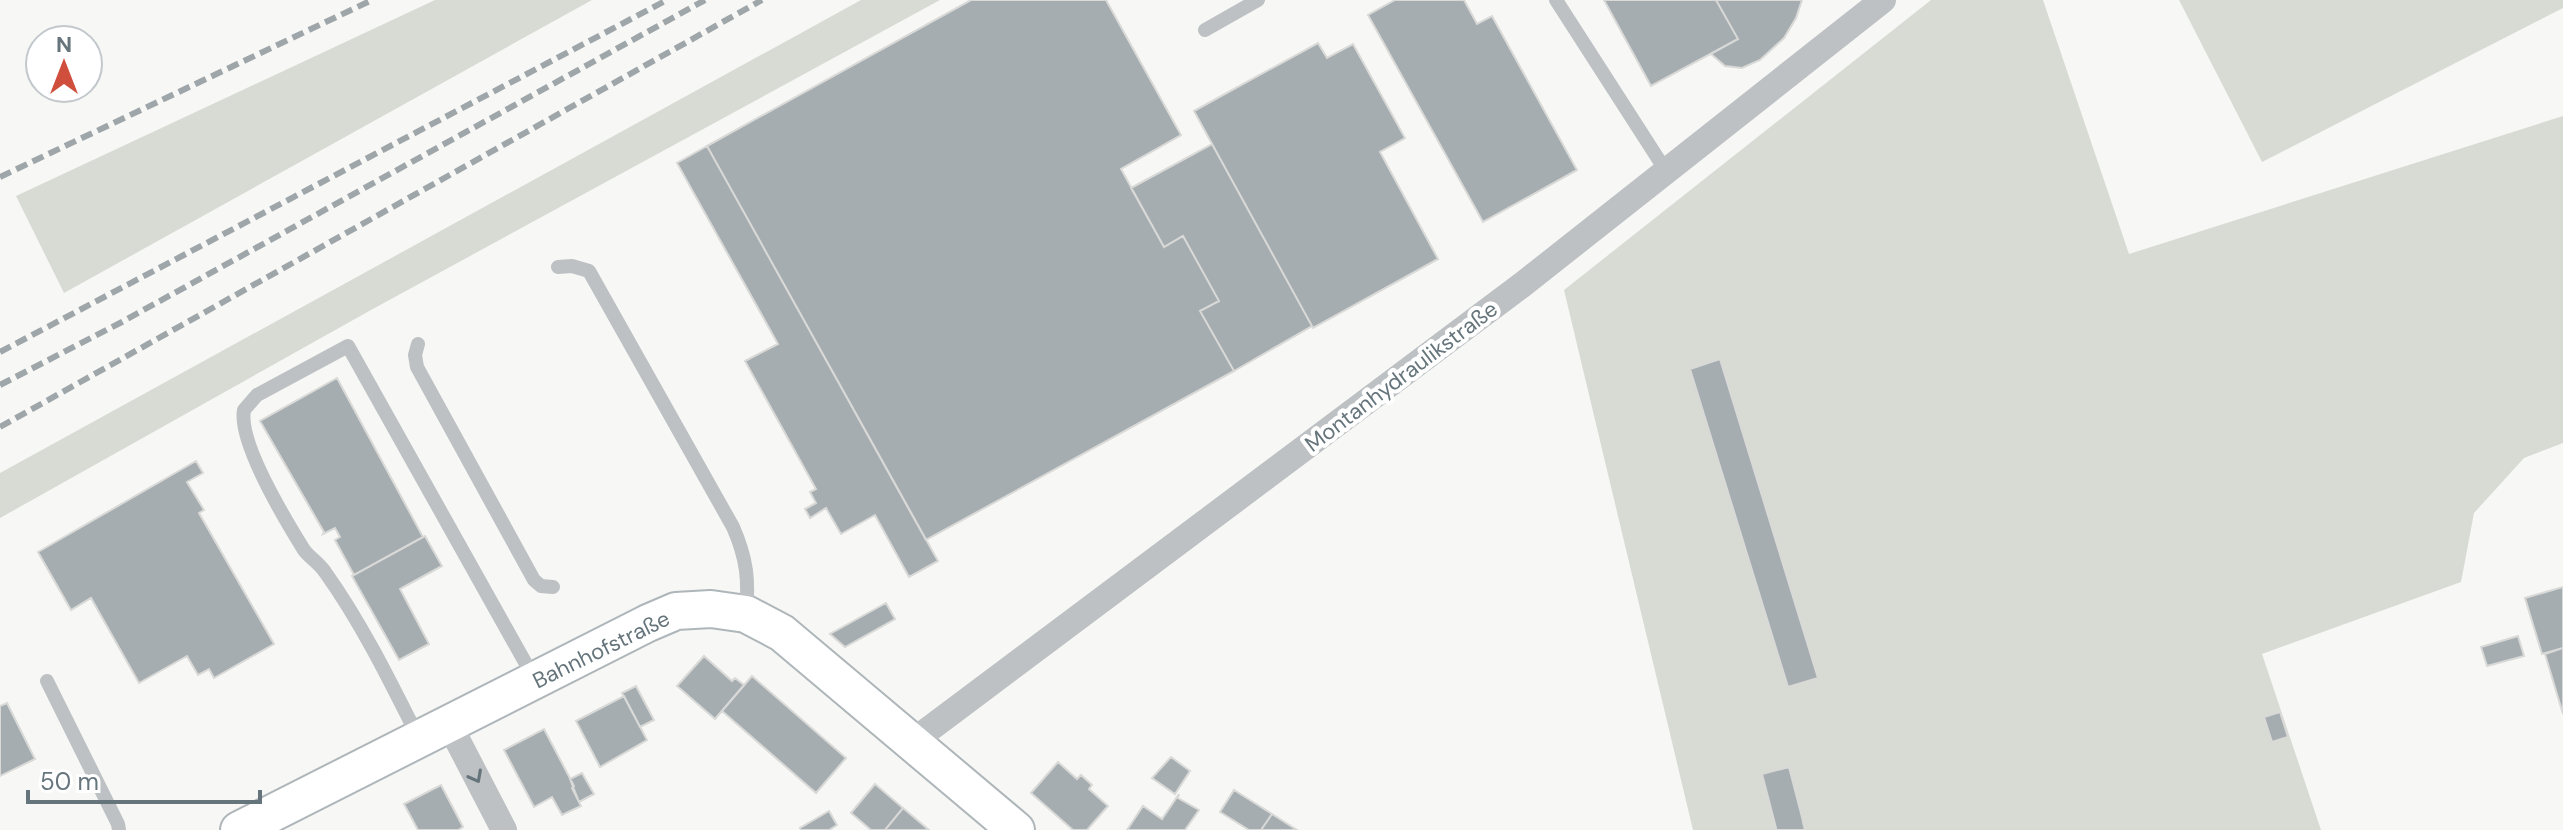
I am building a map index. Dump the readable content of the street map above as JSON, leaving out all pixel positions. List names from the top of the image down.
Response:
{
  "streets": {
    "main road": ["Bahnhofstraße"],
    "street": ["Montanhydraulikstraße"]
  },
  "crossings": [
    ["Montanhydraulikstraße", "Bahnhofstraße"]
  ],
  "scale_bar": "50 m",
  "north": "top"
}
